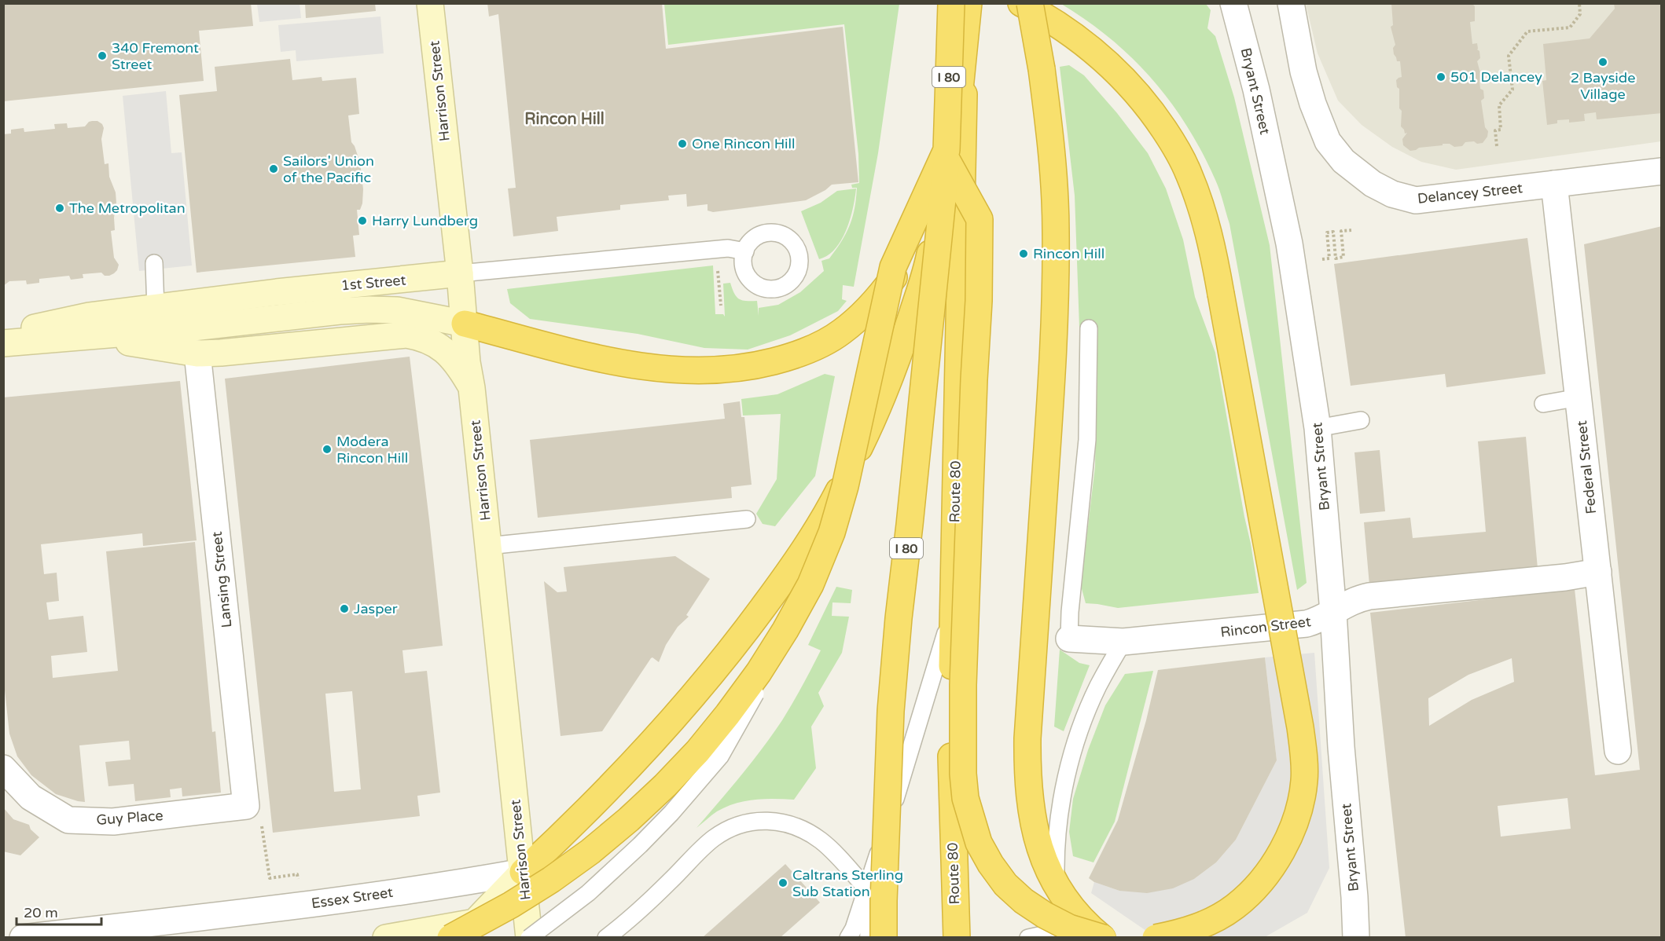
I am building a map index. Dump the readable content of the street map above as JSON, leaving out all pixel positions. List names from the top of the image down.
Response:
{
  "streets": {
    "highway": ["I 80", "Route 80"],
    "main road": ["Harrison Street", "1st Street"],
    "street": [
      "Bryant Street",
      "Delancey Street",
      "Federal Street",
      "Lansing Street",
      "Rincon Street",
      "Guy Place",
      "Essex Street"
    ]
  },
  "crossings": [
    ["I 80", "Route 80"],
    ["Harrison Street", "1st Street"],
    ["Harrison Street", "Essex Street"],
    ["Bryant Street", "Rincon Street"],
    ["Delancey Street", "Federal Street"],
    ["Federal Street", "Rincon Street"],
    ["Lansing Street", "Guy Place"]
  ],
  "districts": ["Rincon Hill"],
  "places": [
    "340 Fremont Street",
    "2 Bayside Village",
    "501 Delancey",
    "One Rincon Hill",
    "Sailors' Union of the Pacific",
    "The Metropolitan",
    "Harry Lundberg",
    "Rincon Hill",
    "Modera Rincon Hill",
    "Jasper",
    "Caltrans Sterling Sub Station"
  ],
  "scale_bar": "20 m"
}
